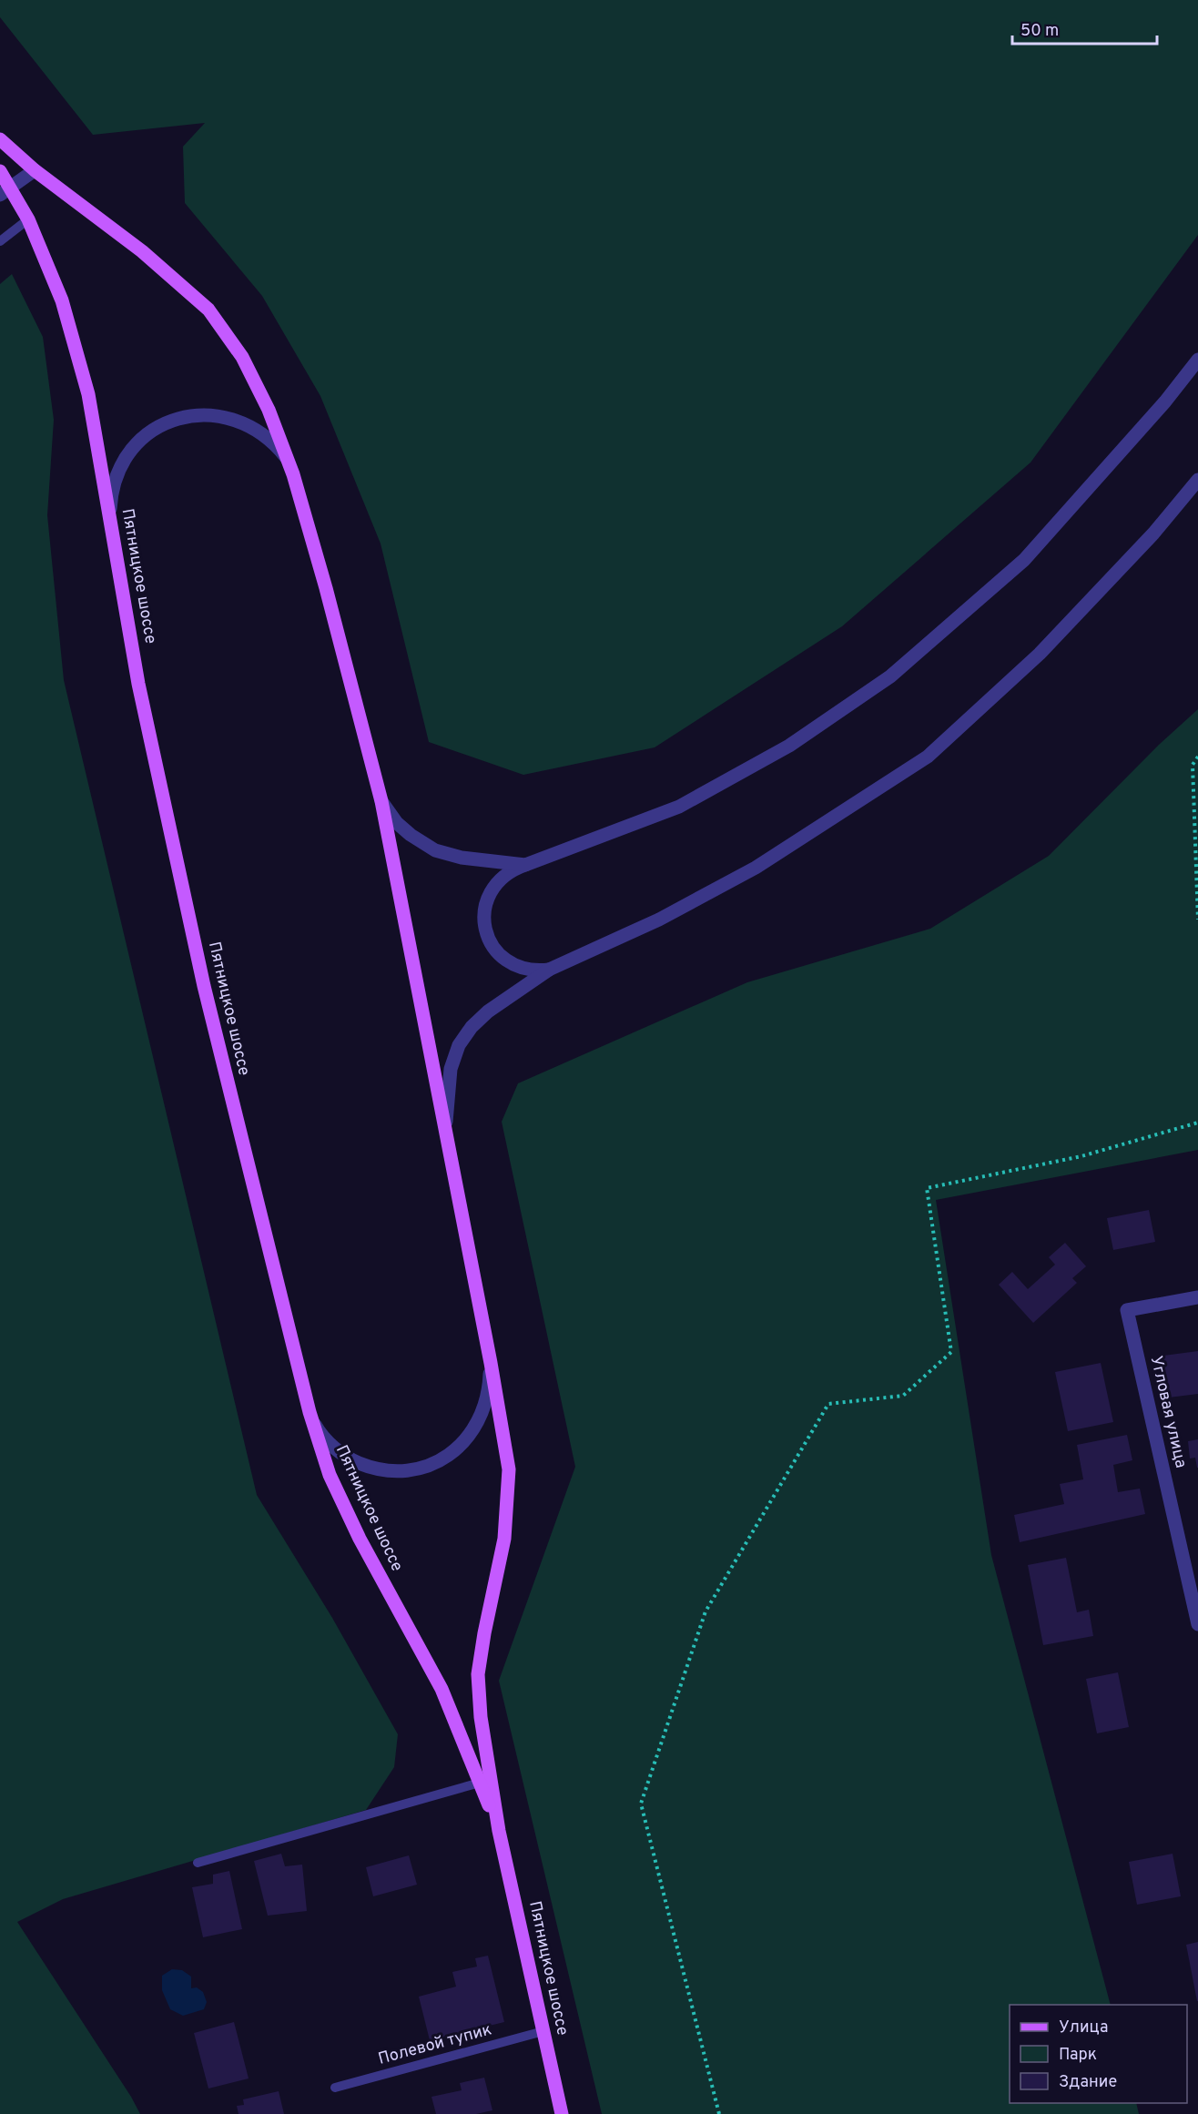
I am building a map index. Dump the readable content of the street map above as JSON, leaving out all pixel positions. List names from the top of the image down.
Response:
{
  "streets": {
    "main road": ["Пятницкое шоссе"],
    "street": ["Угловая улица"],
    "lane": ["Полевой тупик"]
  },
  "crossings": [
    ["Пятницкое шоссе", "Полевой тупик"]
  ],
  "legend": ["Улица", "Парк", "Здание"],
  "scale_bar": "50 m"
}
